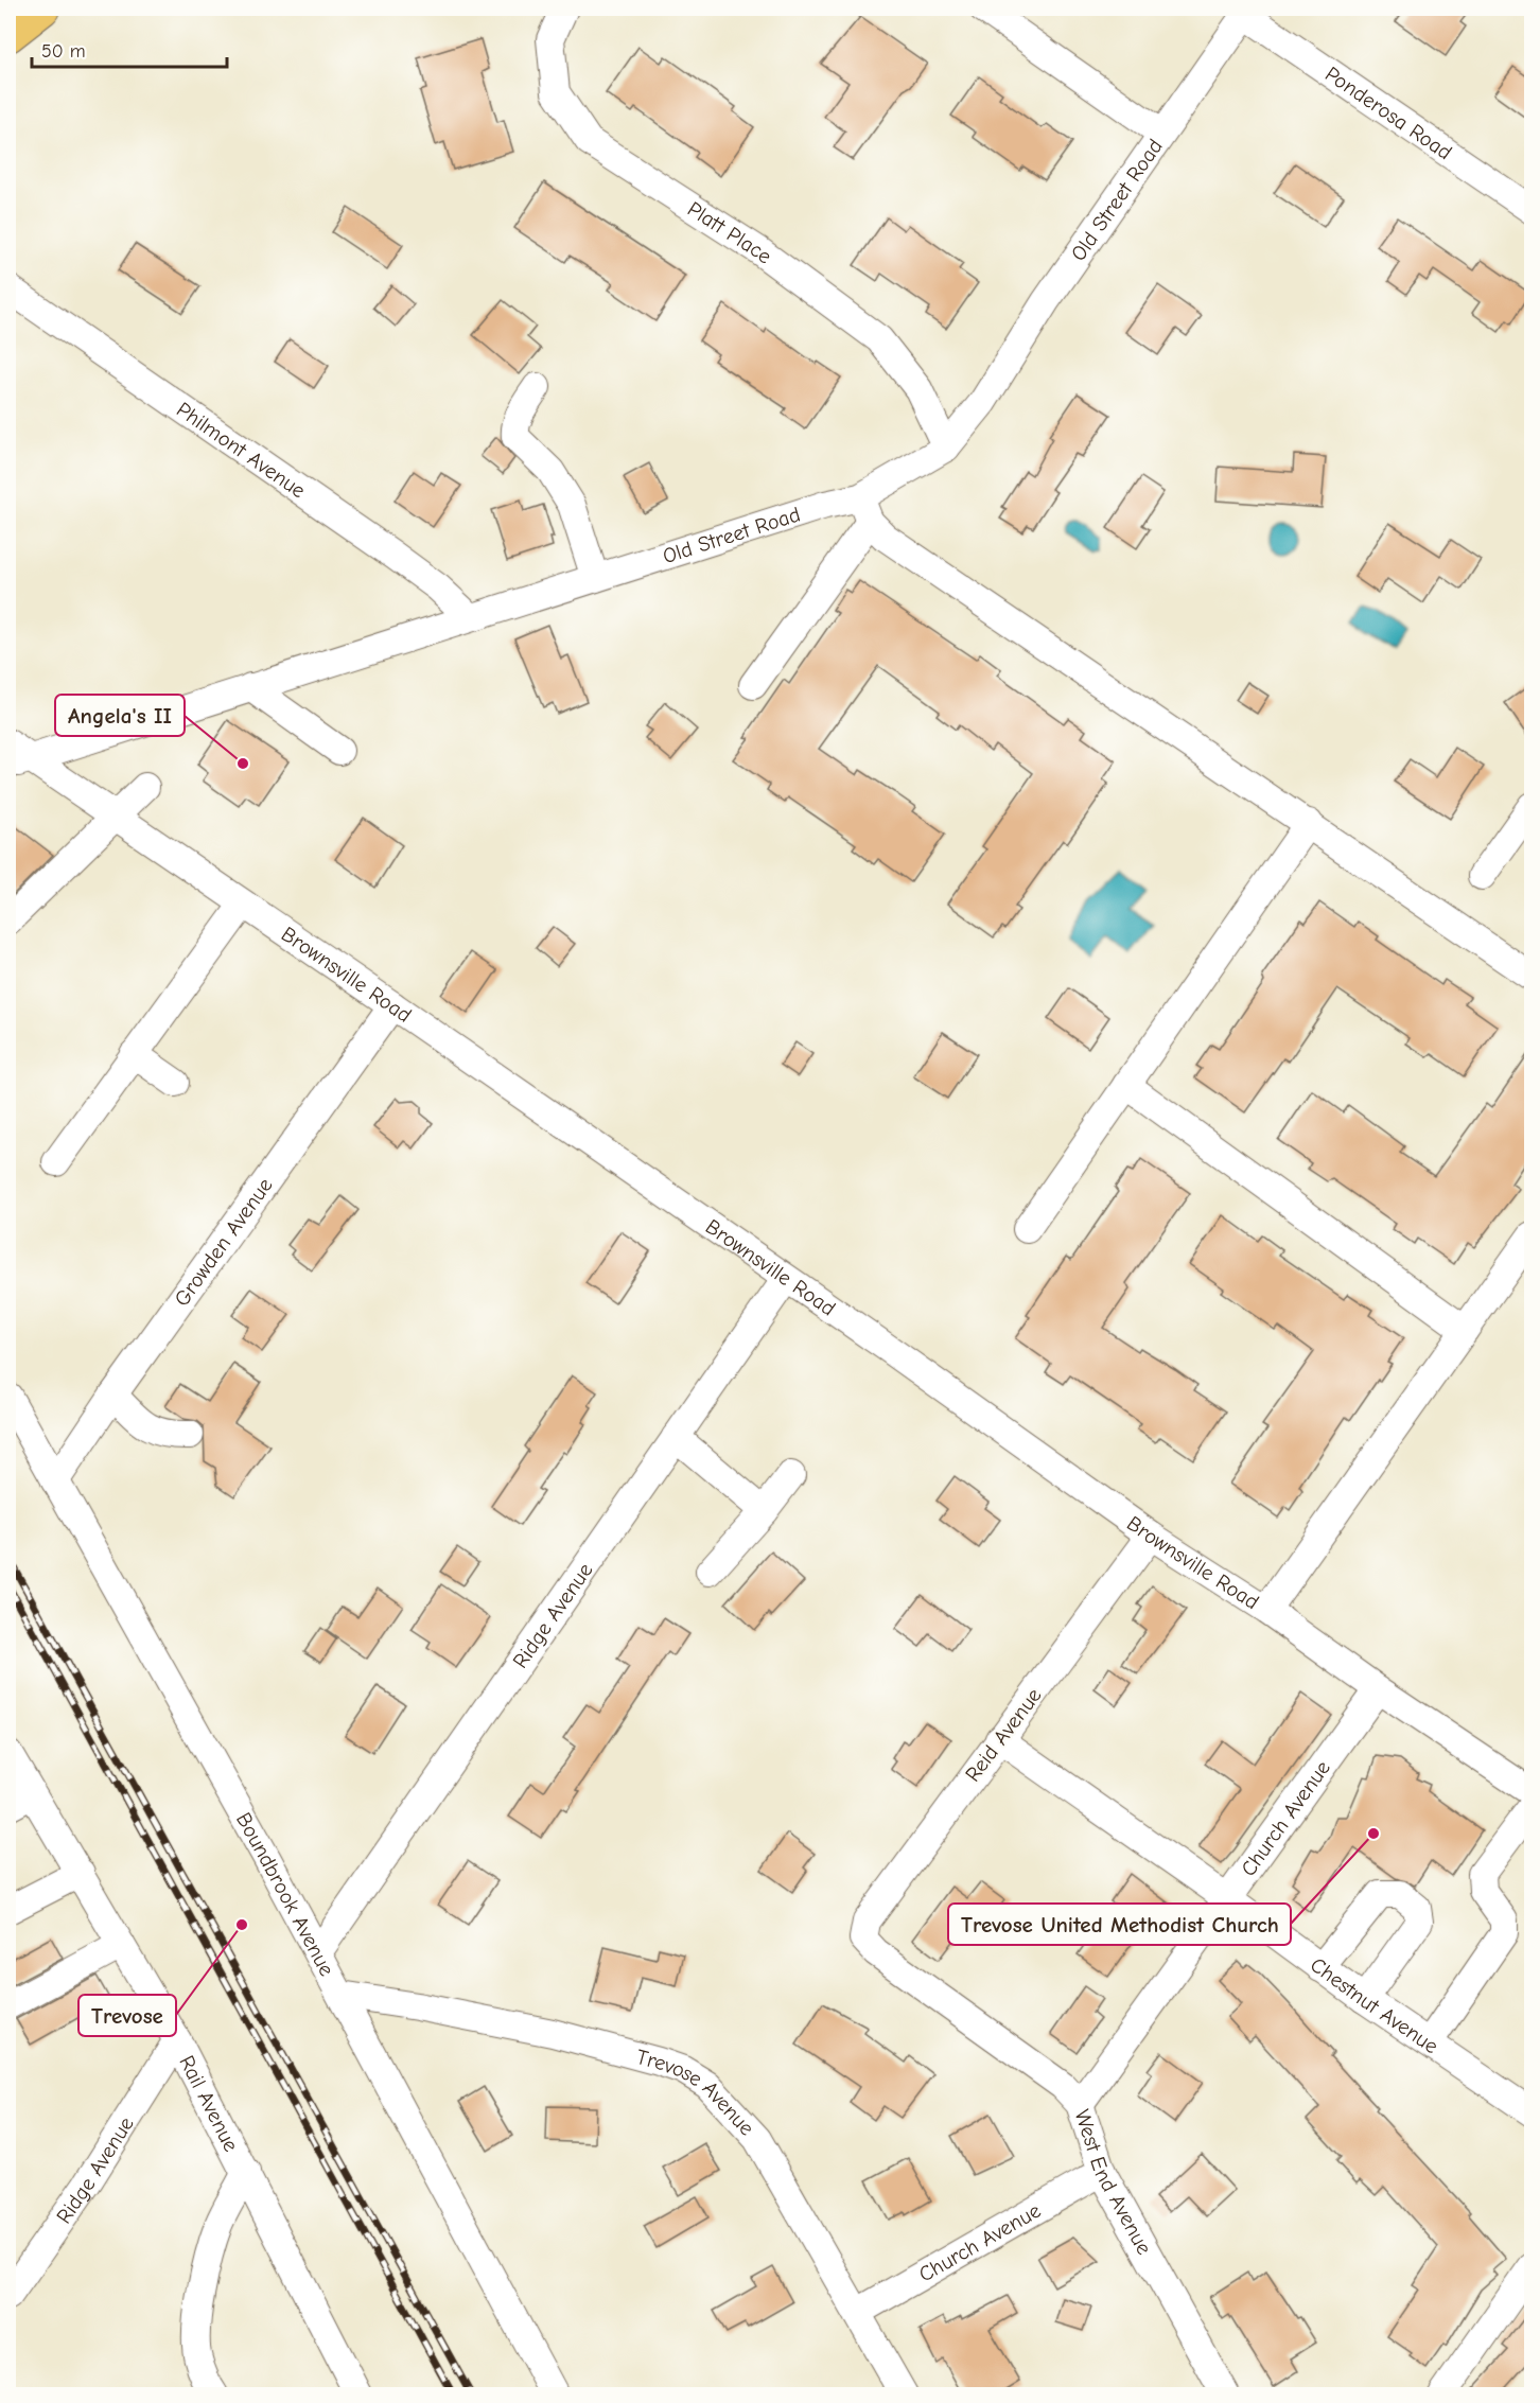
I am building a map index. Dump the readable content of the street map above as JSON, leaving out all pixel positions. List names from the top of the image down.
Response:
{
  "streets": {
    "street": [
      "Ponderosa Road",
      "Old Street Road",
      "Platt Place",
      "Philmont Avenue",
      "Brownsville Road",
      "Growden Avenue",
      "Ridge Avenue",
      "Reid Avenue",
      "Church Avenue",
      "Boundbrook Avenue",
      "Chestnut Avenue",
      "Trevose Avenue",
      "Rail Avenue",
      "West End Avenue"
    ]
  },
  "crossings": [
    ["Ponderosa Road", "Old Street Road"],
    ["Old Street Road", "Platt Place"],
    ["Old Street Road", "Philmont Avenue"],
    ["Old Street Road", "Brownsville Road"],
    ["Brownsville Road", "Growden Avenue"],
    ["Brownsville Road", "Ridge Avenue"],
    ["Brownsville Road", "Reid Avenue"],
    ["Brownsville Road", "Church Avenue"],
    ["Growden Avenue", "Boundbrook Avenue"],
    ["Ridge Avenue", "Boundbrook Avenue"],
    ["Ridge Avenue", "Rail Avenue"],
    ["Reid Avenue", "Chestnut Avenue"],
    ["Reid Avenue", "West End Avenue"],
    ["Church Avenue", "Chestnut Avenue"],
    ["Church Avenue", "Trevose Avenue"],
    ["Church Avenue", "West End Avenue"],
    ["Boundbrook Avenue", "Trevose Avenue"]
  ],
  "places": ["Angela's II", "Trevose United Methodist Church", "Trevose"],
  "scale_bar": "50 m"
}
